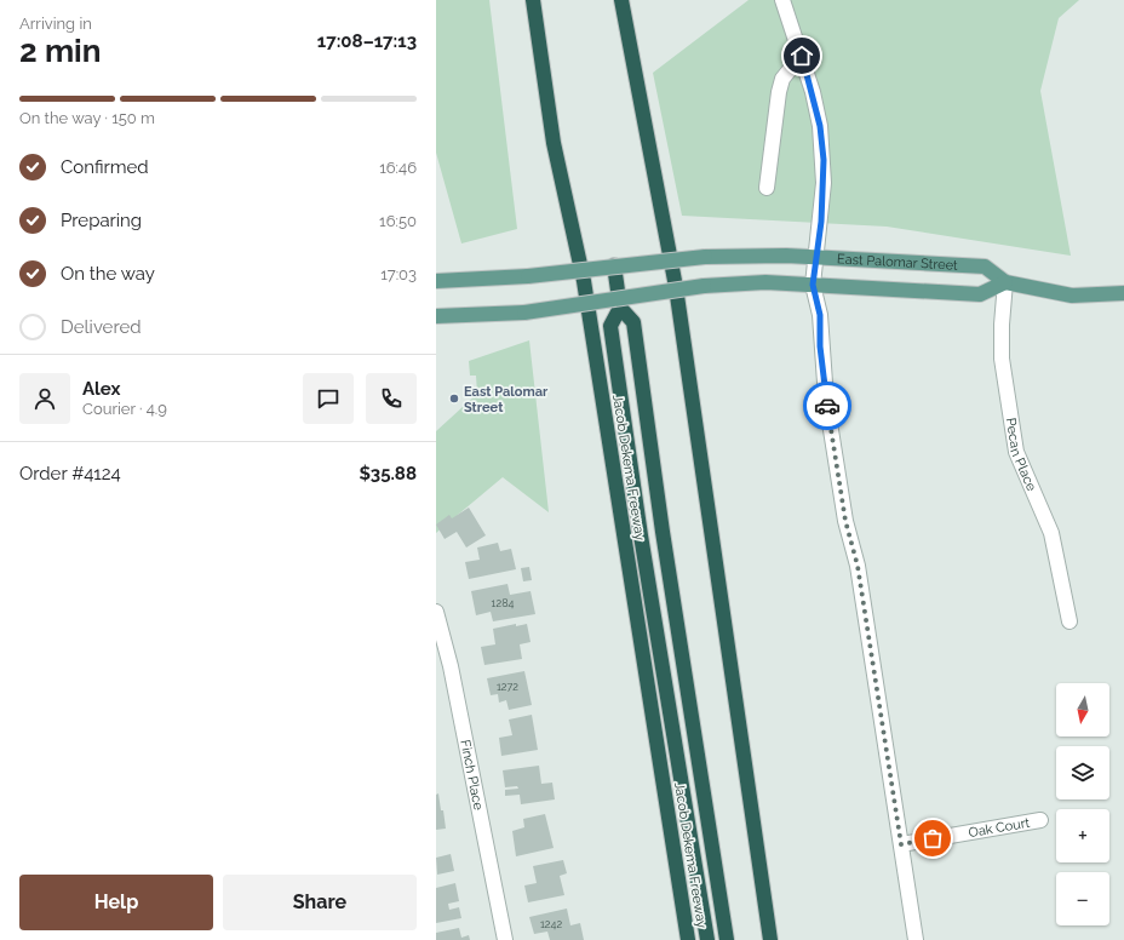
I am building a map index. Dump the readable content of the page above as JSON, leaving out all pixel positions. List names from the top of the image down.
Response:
{
  "streets": {
    "highway": ["Jacob Dekema Freeway"],
    "main road": ["East Palomar Street"],
    "street": ["Pecan Place", "Finch Place", "Oak Court"]
  },
  "crossings": [
    ["East Palomar Street", "Pecan Place"]
  ],
  "places": ["East Palomar Street"],
  "house_numbers": ["1284", "1272", "1242"],
  "north": "bottom",
  "page": {
    "heading": ["2 min", "Arriving in", "17:08–17:13"],
    "panel": [
      "Alex",
      "Courier · 4.9",
      "Order #4124",
      "$35.88"
    ],
    "bar": "On the way · 150 m",
    "list": [
      ["Confirmed", "16:46"],
      ["Preparing", "16:50"],
      ["On the way", "17:03"],
      "Delivered"
    ],
    "map_buttons": ["+", "−"],
    "buttons": ["Help", "Share"]
  }
}
